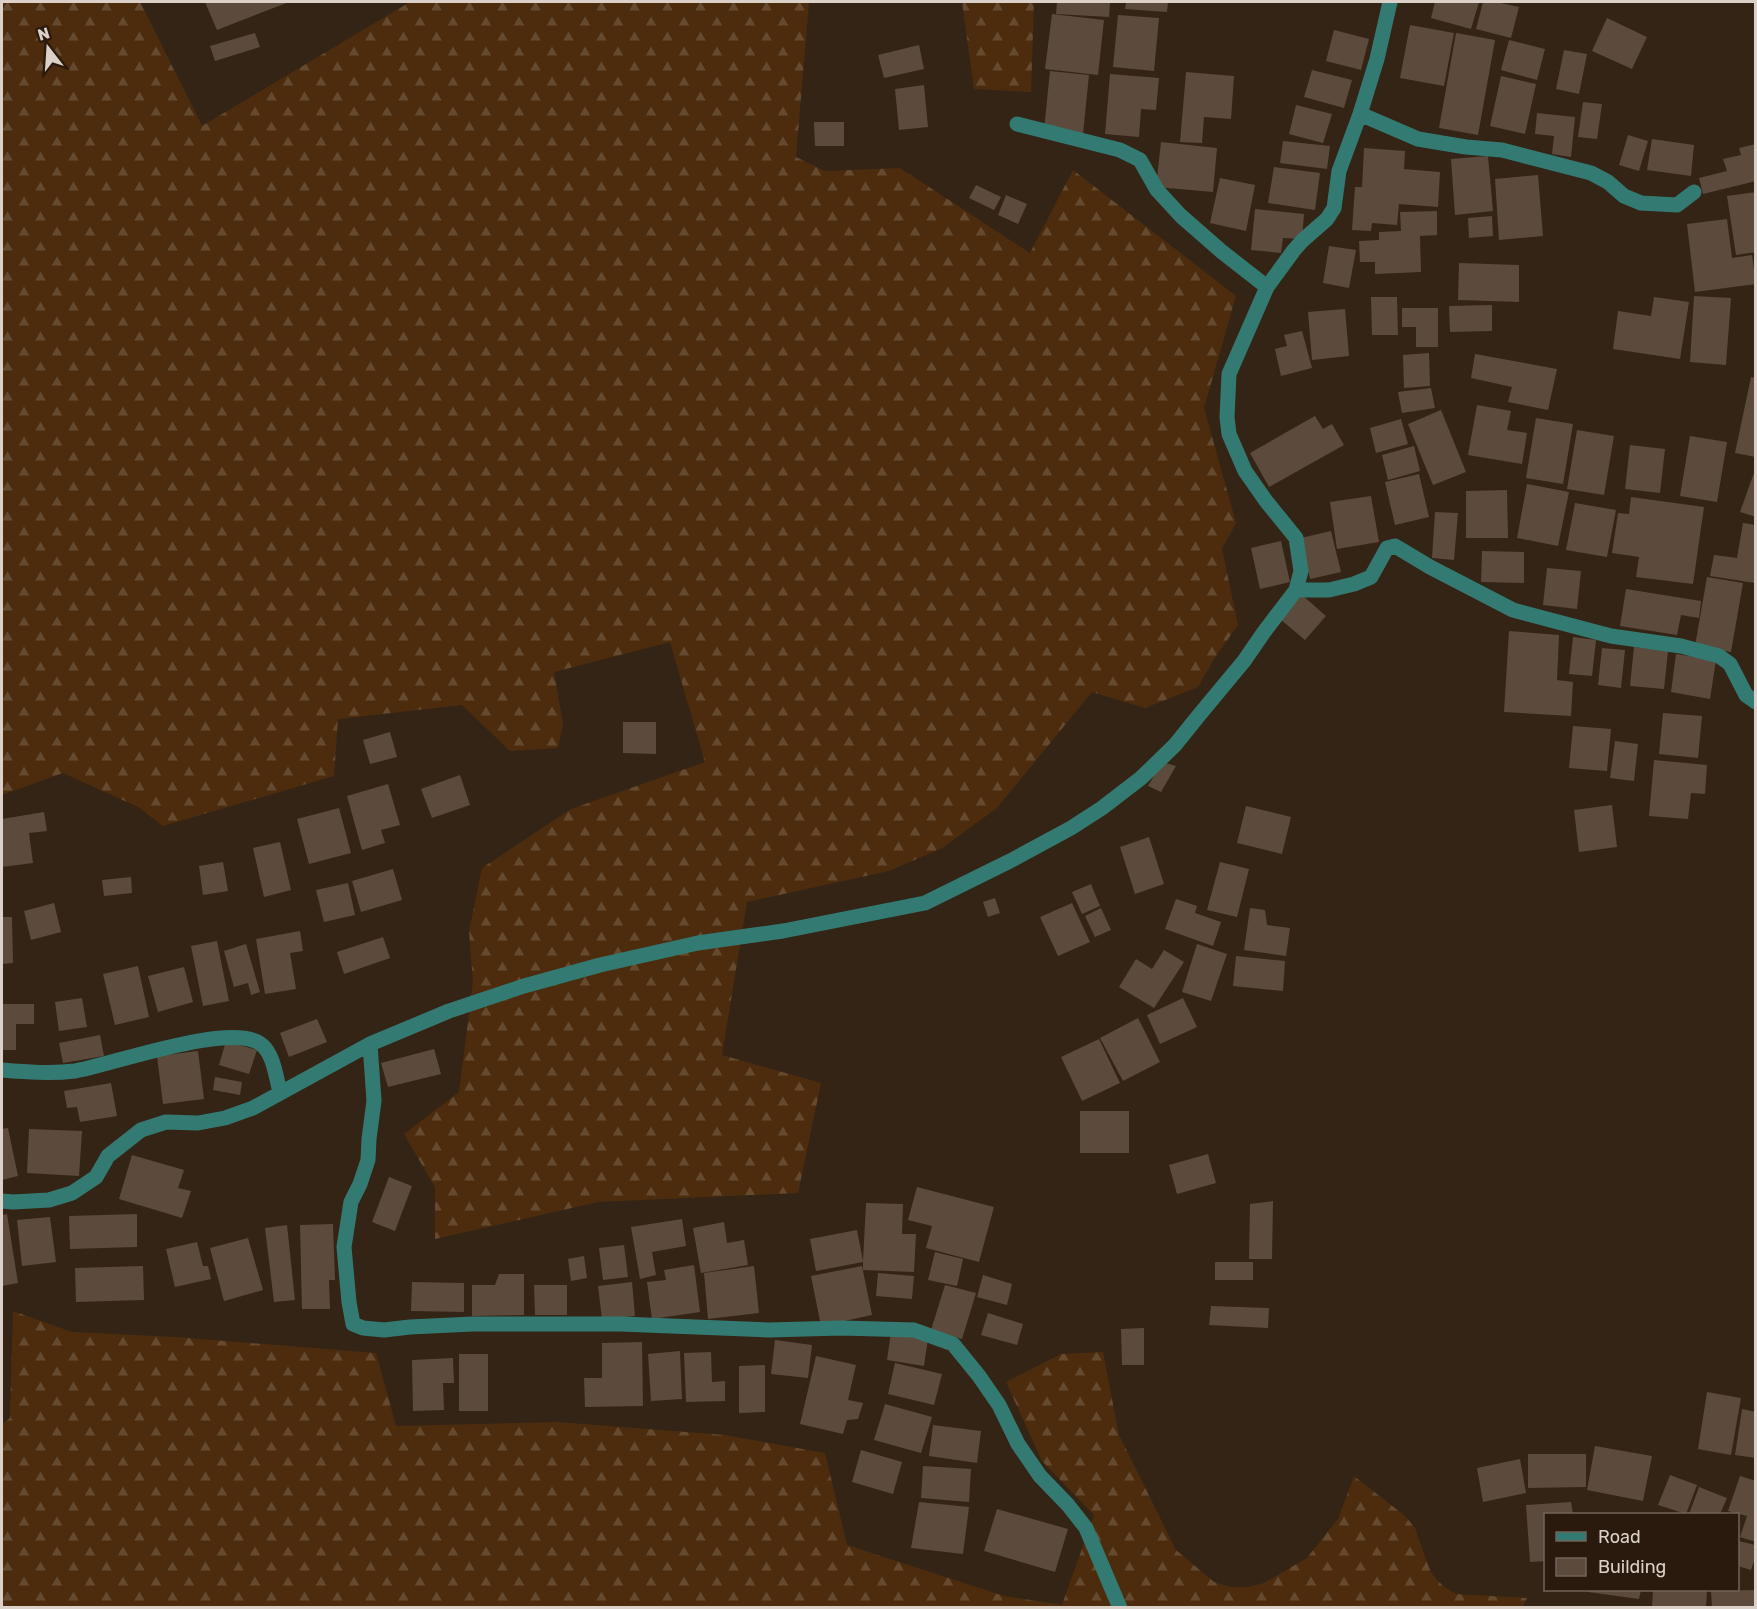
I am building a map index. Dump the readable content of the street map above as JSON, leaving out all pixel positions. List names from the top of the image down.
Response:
{
  "legend": ["Road", "Building"],
  "north": "top"
}
